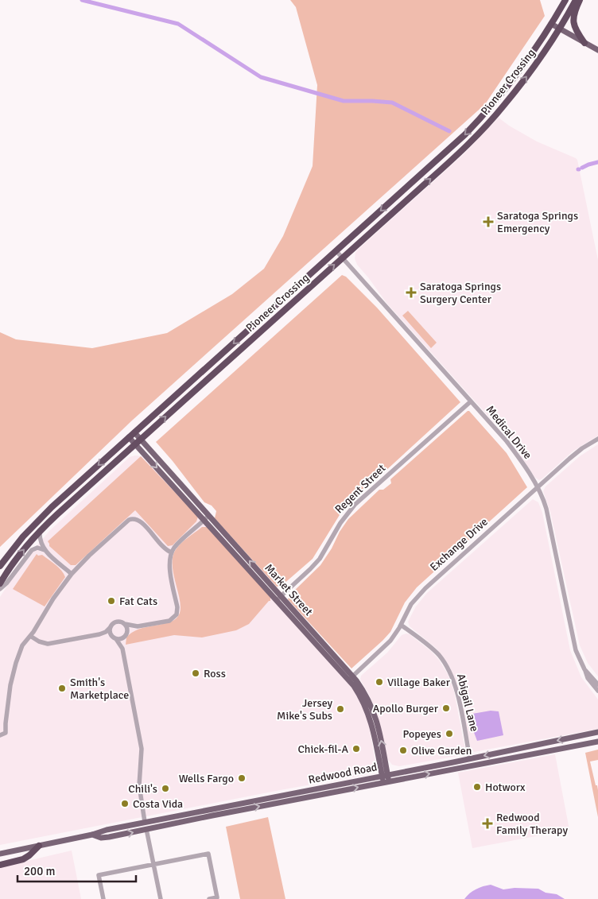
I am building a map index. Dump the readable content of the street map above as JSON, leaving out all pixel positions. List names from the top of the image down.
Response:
{
  "streets": {
    "highway": ["Pioneer Crossing"],
    "main road": ["Market Street", "Redwood Road"],
    "street": [
      "Medical Drive",
      "Regent Street",
      "Exchange Drive",
      "Abigail Lane"
    ]
  },
  "crossings": [
    ["Pioneer Crossing", "Medical Drive"],
    ["Pioneer Crossing", "Market Street"],
    ["Medical Drive", "Regent Street"],
    ["Medical Drive", "Exchange Drive"],
    ["Regent Street", "Market Street"],
    ["Exchange Drive", "Market Street"],
    ["Exchange Drive", "Abigail Lane"],
    ["Market Street", "Redwood Road"],
    ["Abigail Lane", "Redwood Road"]
  ],
  "places": {
    "health": ["Saratoga Springs Emergency", "Saratoga Springs Surgery Center", "Redwood Family Therapy"],
    "other": [
      "Fat Cats",
      "Ross",
      "Village Baker",
      "Smith's Marketplace",
      "Apollo Burger",
      "Jersey Mike's Subs",
      "Popeyes",
      "Chick-fil-A",
      "Olive Garden",
      "Wells Fargo",
      "Hotworx",
      "Chili's",
      "Costa Vida"
    ]
  },
  "scale_bar": "200 m"
}
